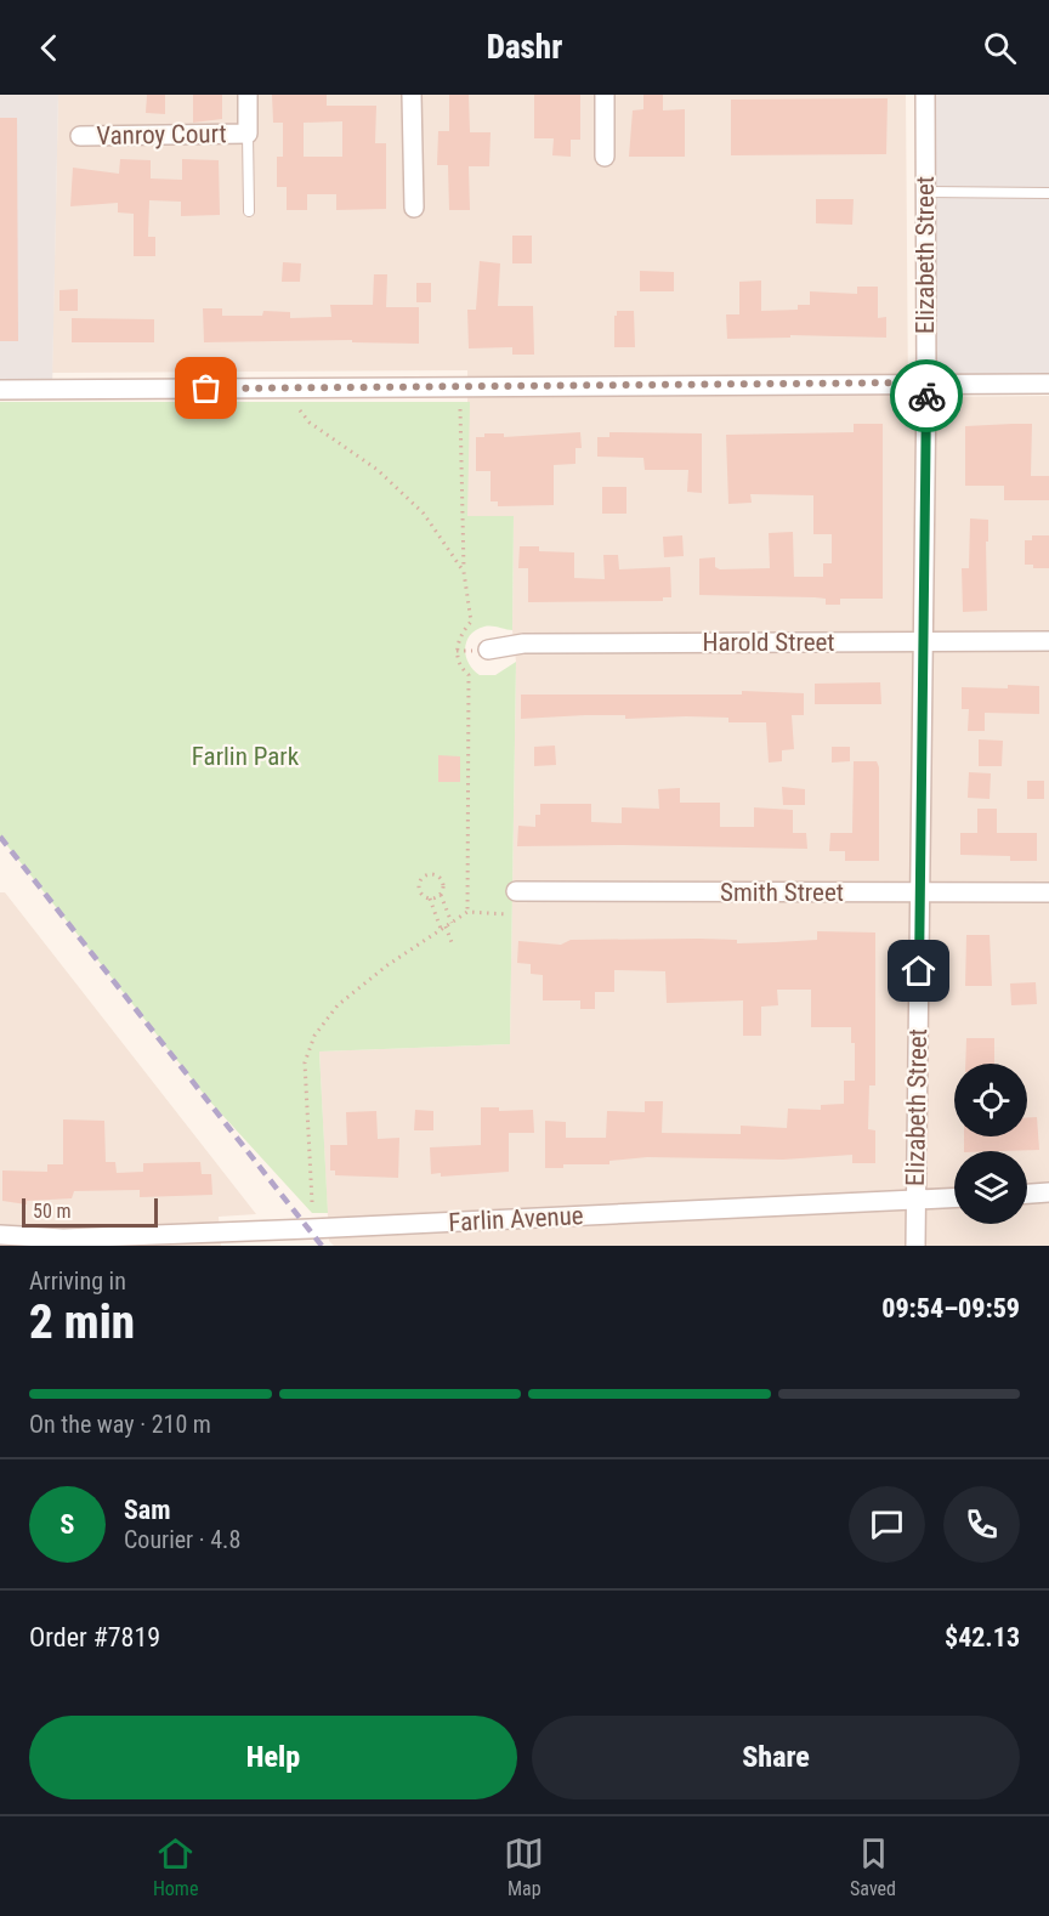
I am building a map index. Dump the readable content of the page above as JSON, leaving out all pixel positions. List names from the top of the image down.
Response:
{
  "streets": {
    "street": [
      "Vanroy Court",
      "Elizabeth Street",
      "Harold Street",
      "Smith Street",
      "Farlin Avenue"
    ]
  },
  "crossings": [
    ["Elizabeth Street", "Harold Street"],
    ["Elizabeth Street", "Smith Street"],
    ["Elizabeth Street", "Farlin Avenue"]
  ],
  "parks": ["Farlin Park"],
  "scale_bar": "50 m",
  "page": {
    "header": "Dashr",
    "scale": "50 m",
    "heading": ["2 min", "Arriving in", "09:54–09:59"],
    "panel": [
      "Sam",
      "Courier · 4.8",
      "Order #7819",
      "$42.13"
    ],
    "bar": "On the way · 210 m",
    "round": "S",
    "buttons": ["Help", "Share"],
    "tabs": ["Home", "Map", "Saved"]
  }
}
